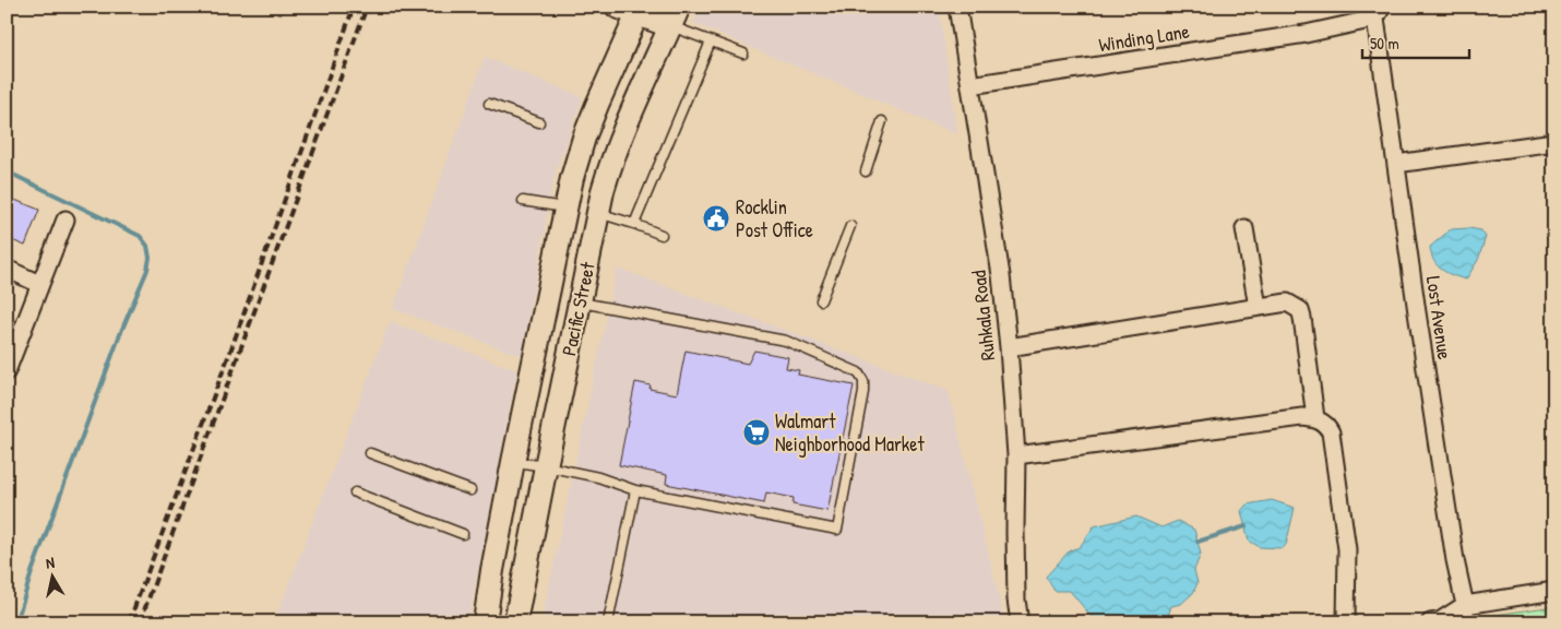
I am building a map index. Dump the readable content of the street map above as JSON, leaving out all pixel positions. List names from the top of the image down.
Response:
{
  "streets": {
    "main road": ["Pacific Street"],
    "street": ["Winding Lane", "Ruhkala Road", "Lost Avenue"]
  },
  "crossings": [
    ["Winding Lane", "Ruhkala Road"],
    ["Winding Lane", "Lost Avenue"]
  ],
  "places": {
    "public building": ["Rocklin Post Office"],
    "supermarket": ["Walmart Neighborhood Market"]
  },
  "scale_bar": "50 m",
  "north": "top"
}
